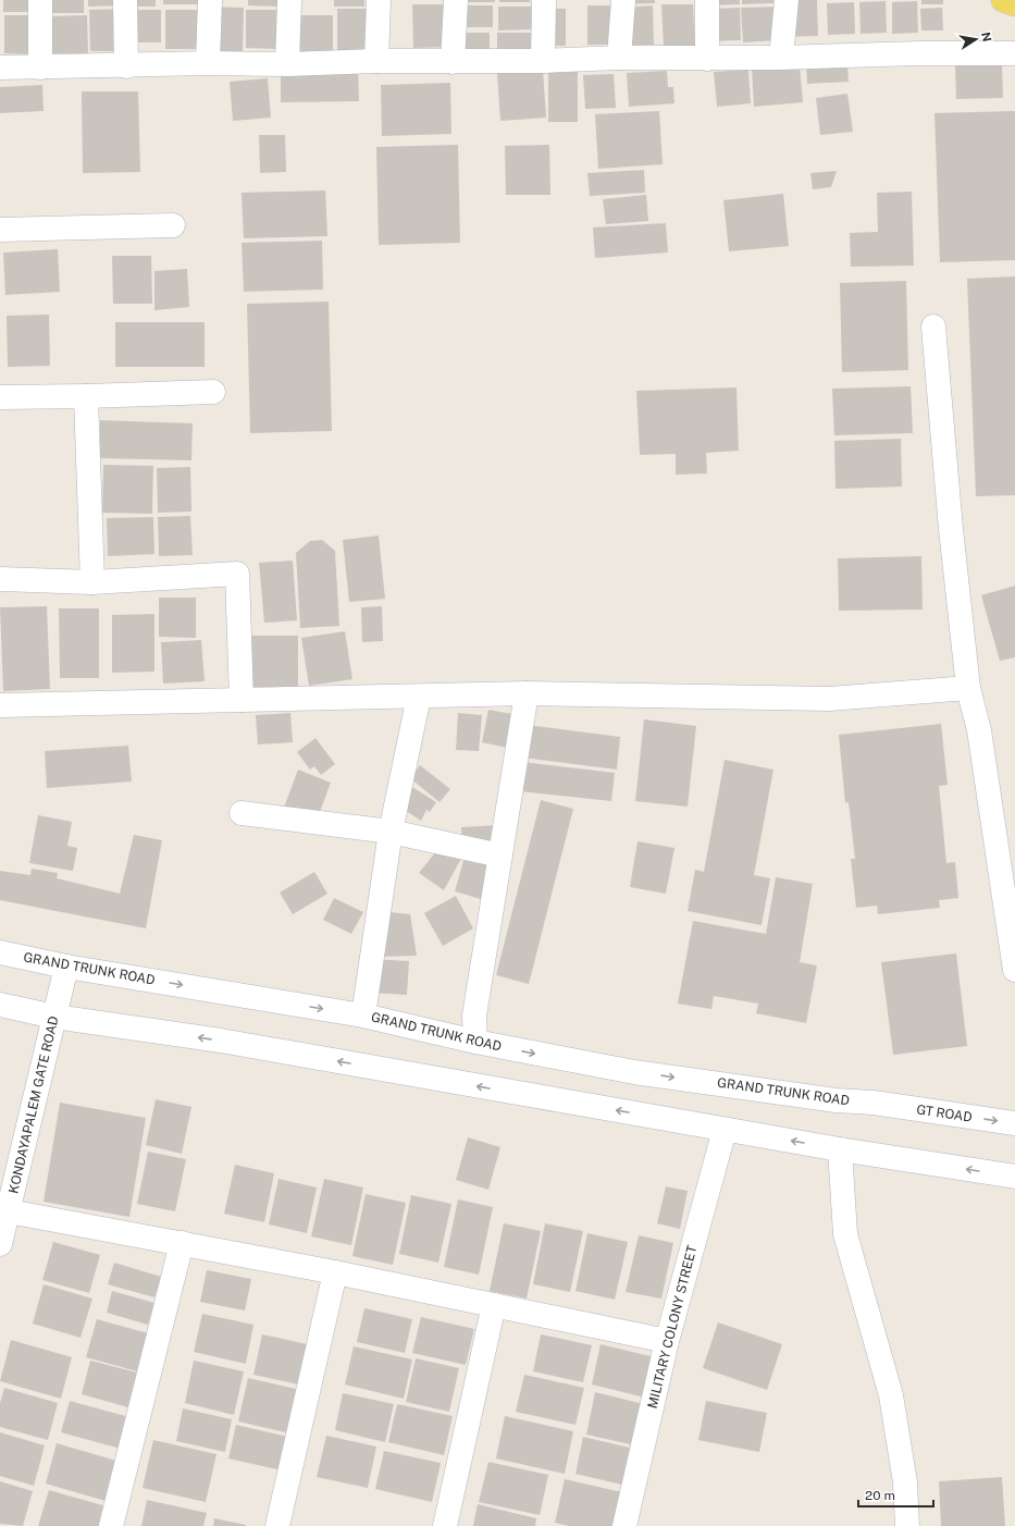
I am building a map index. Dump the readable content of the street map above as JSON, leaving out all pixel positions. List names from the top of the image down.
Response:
{
  "streets": {
    "street": [
      "GRAND TRUNK ROAD",
      "KONDAYAPALEM GATE ROAD",
      "GT ROAD",
      "MILITARY COLONY STREET"
    ]
  },
  "crossings": [
    ["GRAND TRUNK ROAD", "KONDAYAPALEM GATE ROAD"],
    ["GRAND TRUNK ROAD", "GT ROAD"]
  ],
  "scale_bar": "20 m",
  "north": "right"
}
